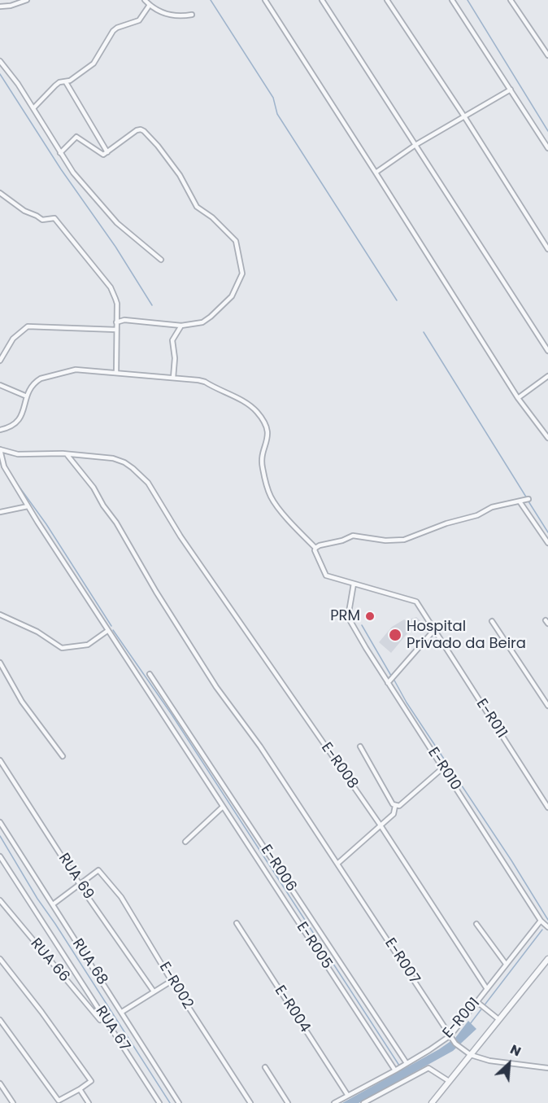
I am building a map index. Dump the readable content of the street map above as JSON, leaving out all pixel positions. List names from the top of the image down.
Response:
{
  "streets": {
    "street": [
      "E-R011",
      "E-R008",
      "E-R010",
      "E-R006",
      "RUA 69",
      "E-R005",
      "RUA 66",
      "E-R007",
      "RUA 68",
      "E-R002",
      "E-R004",
      "E-R001",
      "RUA 67"
    ]
  },
  "crossings": [
    ["E-R011", "E-R010"],
    ["E-R008", "E-R007"],
    ["E-R008", "E-R001"],
    ["E-R010", "E-R001"],
    ["E-R006", "E-R001"],
    ["RUA 69", "E-R002"],
    ["E-R005", "E-R001"],
    ["E-R007", "E-R001"],
    ["E-R004", "E-R001"]
  ],
  "places": ["PRM", "Hospital Privado da Beira"],
  "north": "top right"
}
